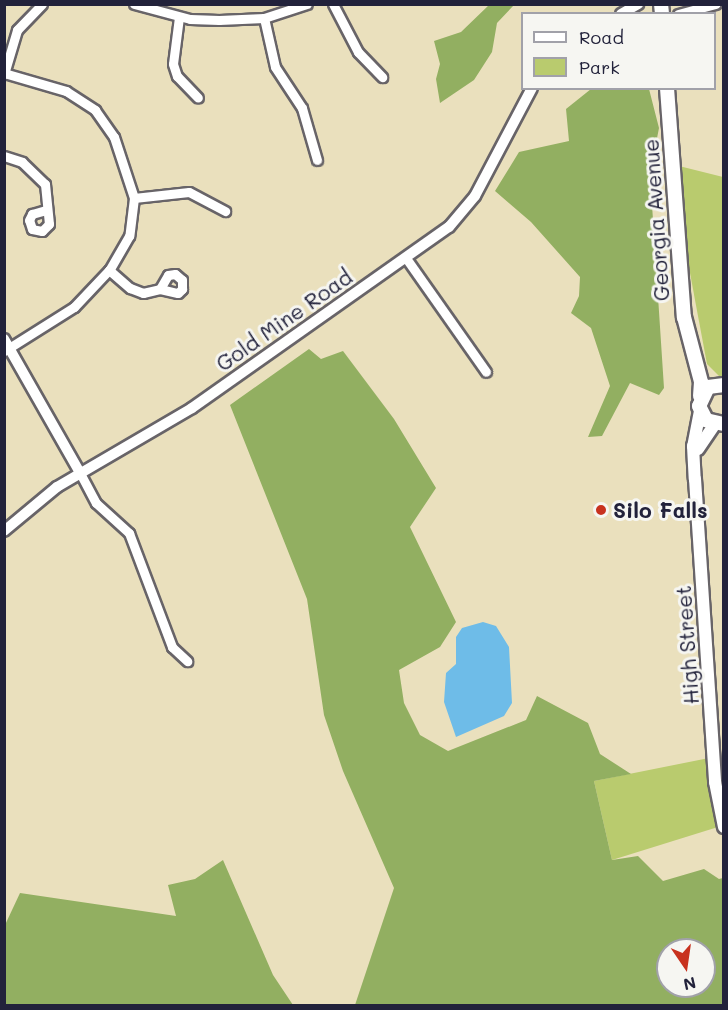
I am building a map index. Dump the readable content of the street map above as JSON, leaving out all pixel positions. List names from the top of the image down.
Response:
{
  "streets": {
    "main road": ["Georgia Avenue", "High Street"],
    "street": ["Gold Mine Road"]
  },
  "crossings": [
    ["Georgia Avenue", "High Street"]
  ],
  "places": ["Silo Falls"],
  "legend": ["Road", "Park"],
  "north": "bottom"
}
